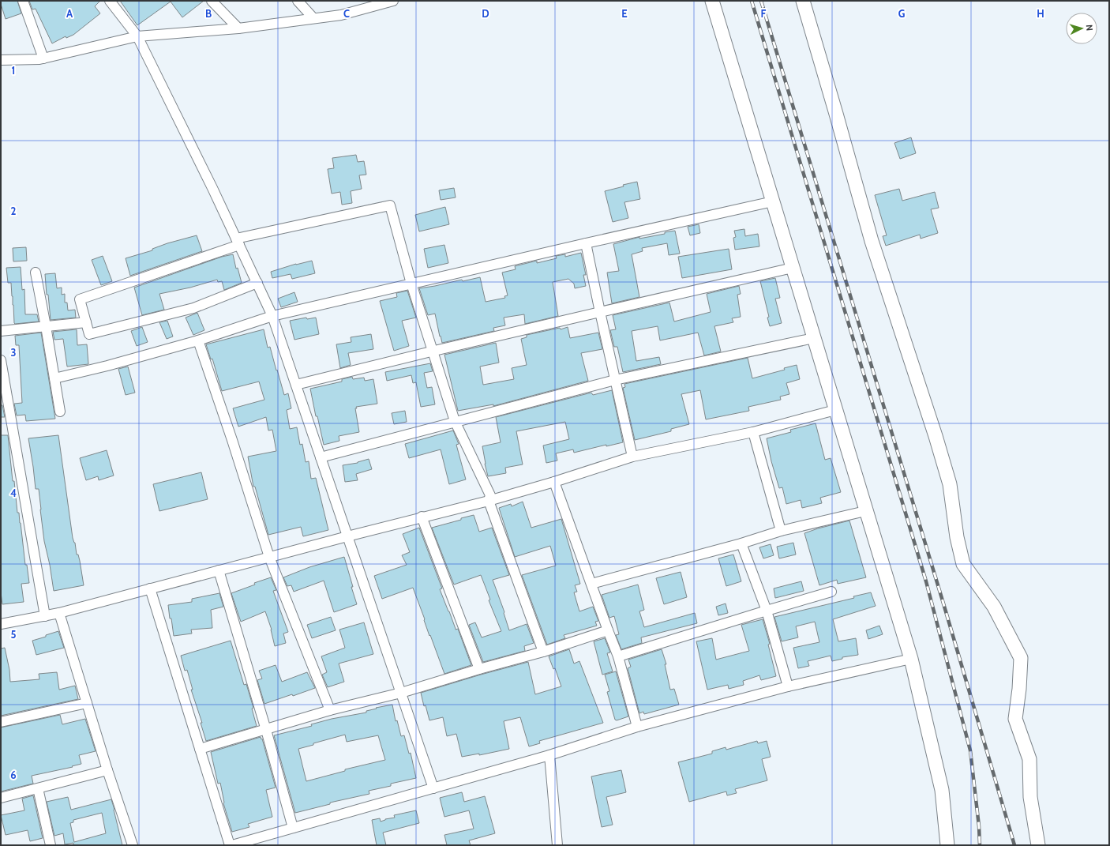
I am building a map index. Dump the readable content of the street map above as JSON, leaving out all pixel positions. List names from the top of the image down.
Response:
{
  "north": "right",
  "grid": {
    "columns": [
      "A",
      "B",
      "C",
      "D",
      "E",
      "F",
      "G",
      "H"
    ],
    "rows": [
      "1",
      "2",
      "3",
      "4",
      "5",
      "6"
    ]
  }
}
